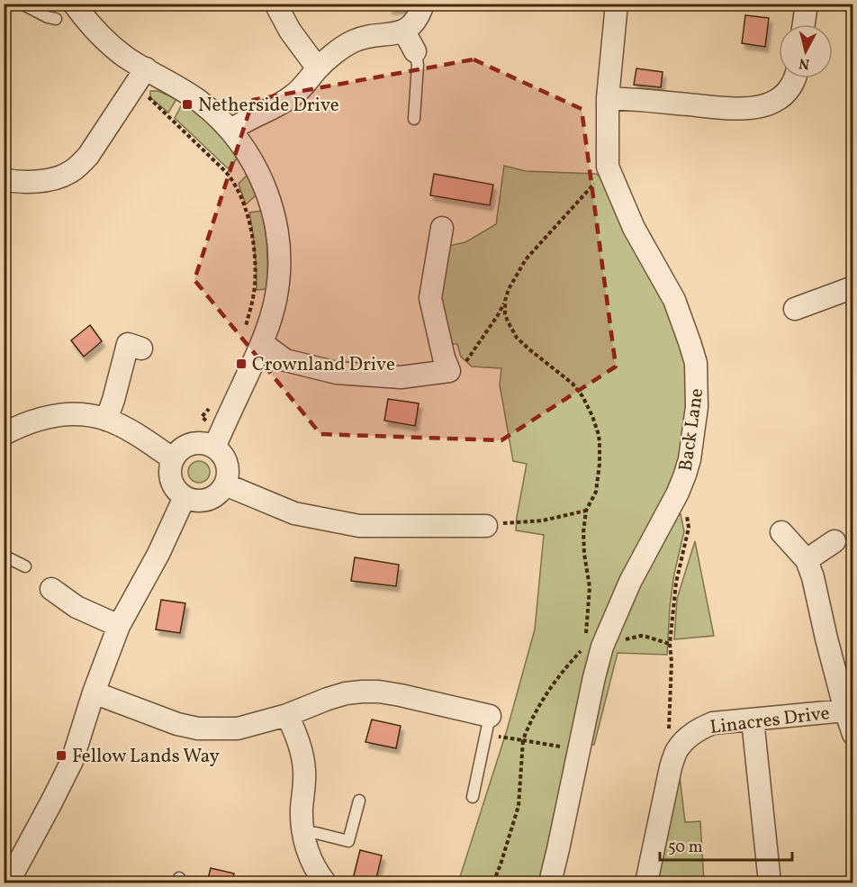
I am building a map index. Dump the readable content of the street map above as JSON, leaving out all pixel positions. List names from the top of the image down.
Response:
{
  "streets": {
    "street": ["Back Lane", "Linacres Drive"]
  },
  "places": {
    "transit": ["Netherside Drive", "Crownland Drive", "Fellow Lands Way"]
  },
  "scale_bar": "50 m",
  "north": "bottom"
}
